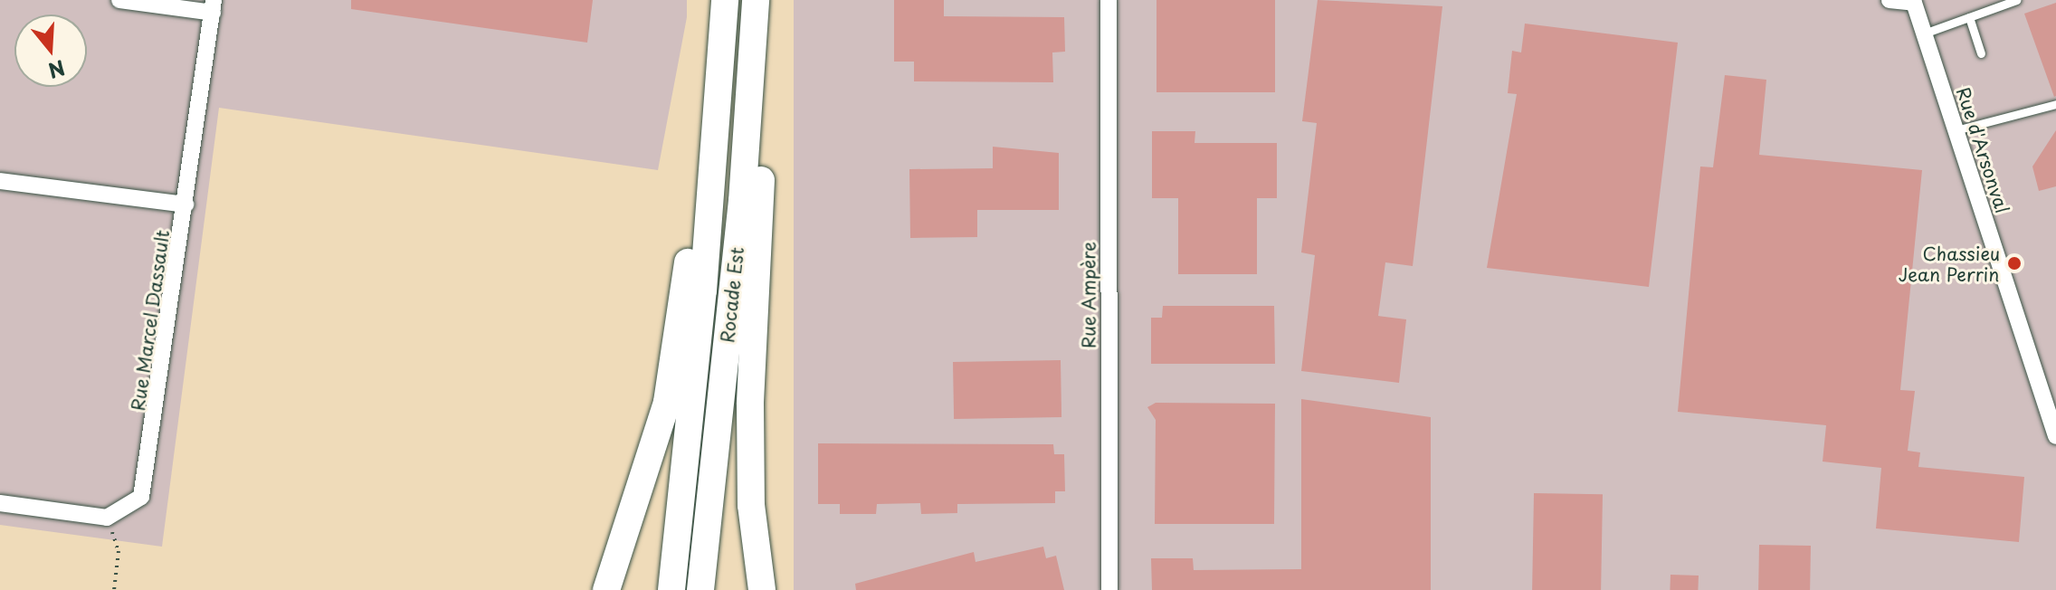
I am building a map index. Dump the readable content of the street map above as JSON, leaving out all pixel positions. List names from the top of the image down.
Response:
{
  "streets": {
    "highway": ["Rocade Est"],
    "street": ["Rue d'Arsonval", "Rue Ampère", "Rue Marcel Dassault"]
  },
  "places": ["Chassieu Jean Perrin"],
  "north": "bottom"
}
